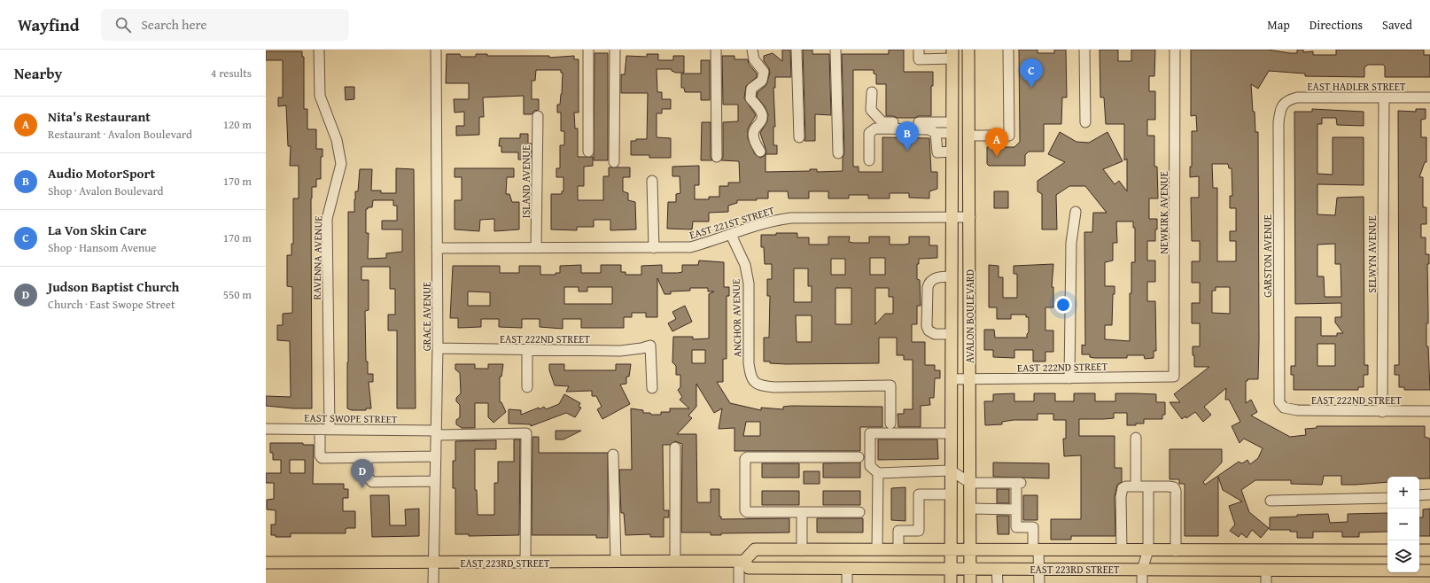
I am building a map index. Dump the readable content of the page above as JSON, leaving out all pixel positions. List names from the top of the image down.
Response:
{
  "streets": {
    "main road": ["AVALON BOULEVARD", "EAST 223RD STREET"],
    "street": [
      "EAST HADLER STREET",
      "ISLAND AVENUE",
      "NEWKIRK AVENUE",
      "EAST 221ST STREET",
      "SELWYN AVENUE",
      "GARSTON AVENUE",
      "RAVENNA AVENUE",
      "GRACE AVENUE",
      "ANCHOR AVENUE",
      "EAST 222ND STREET",
      "EAST SWOPE STREET"
    ]
  },
  "crossings": [
    ["EAST HADLER STREET", "SELWYN AVENUE"],
    ["EAST HADLER STREET", "GARSTON AVENUE"],
    ["ISLAND AVENUE", "EAST 221ST STREET"],
    ["NEWKIRK AVENUE", "EAST 222ND STREET"],
    ["EAST 221ST STREET", "GRACE AVENUE"],
    ["EAST 221ST STREET", "AVALON BOULEVARD"],
    ["EAST 221ST STREET", "ANCHOR AVENUE"],
    ["SELWYN AVENUE", "EAST 222ND STREET"],
    ["GARSTON AVENUE", "EAST 222ND STREET"],
    ["RAVENNA AVENUE", "EAST SWOPE STREET"],
    ["GRACE AVENUE", "EAST 222ND STREET"],
    ["GRACE AVENUE", "EAST SWOPE STREET"],
    ["GRACE AVENUE", "EAST 223RD STREET"],
    ["AVALON BOULEVARD", "EAST 222ND STREET"],
    ["AVALON BOULEVARD", "EAST 223RD STREET"],
    ["EAST SWOPE STREET", "EAST 223RD STREET"]
  ],
  "page": {
    "header": "Wayfind",
    "search": "Search here",
    "nav": ["Map", "Directions", "Saved"],
    "heading": ["Nearby", "4 results"],
    "pins": [
      "C",
      "B",
      "A",
      "D"
    ],
    "list": [
      {
        "mark": "A",
        "name": "Nita's Restaurant",
        "note": "Restaurant · Avalon Boulevard",
        "value": "120 m"
      },
      {
        "mark": "B",
        "name": "Audio MotorSport",
        "note": "Shop · Avalon Boulevard",
        "value": "170 m"
      },
      {
        "mark": "C",
        "name": "La Von Skin Care",
        "note": "Shop · Hansom Avenue",
        "value": "170 m"
      },
      {
        "mark": "D",
        "name": "Judson Baptist Church",
        "note": "Church · East Swope Street",
        "value": "550 m"
      }
    ],
    "map_buttons": ["+", "−"]
  }
}
